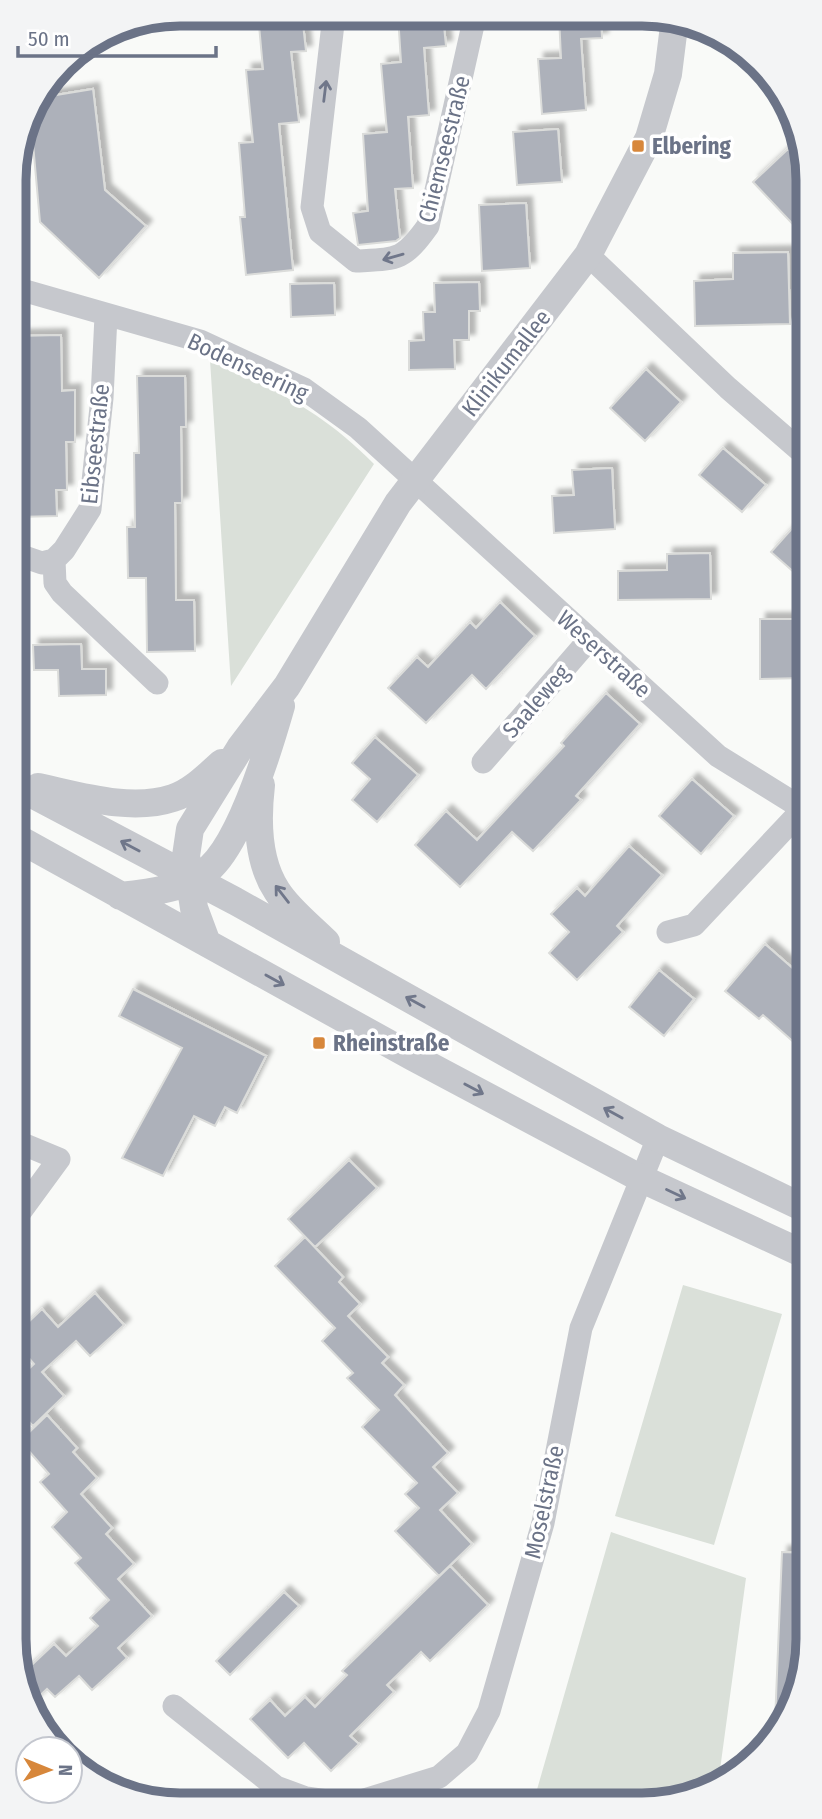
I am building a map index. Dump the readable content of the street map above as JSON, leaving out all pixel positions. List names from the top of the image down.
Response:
{
  "streets": {
    "street": [
      "Chiemseestraße",
      "Klinikumallee",
      "Bodenseering",
      "Eibseestraße",
      "Weserstraße",
      "Saaleweg",
      "Moselstraße"
    ]
  },
  "crossings": [
    ["Klinikumallee", "Bodenseering"],
    ["Klinikumallee", "Weserstraße"],
    ["Bodenseering", "Eibseestraße"],
    ["Bodenseering", "Weserstraße"],
    ["Weserstraße", "Saaleweg"]
  ],
  "places": {
    "transit": ["Elbering", "Rheinstraße"]
  },
  "scale_bar": "50 m",
  "north": "right"
}
